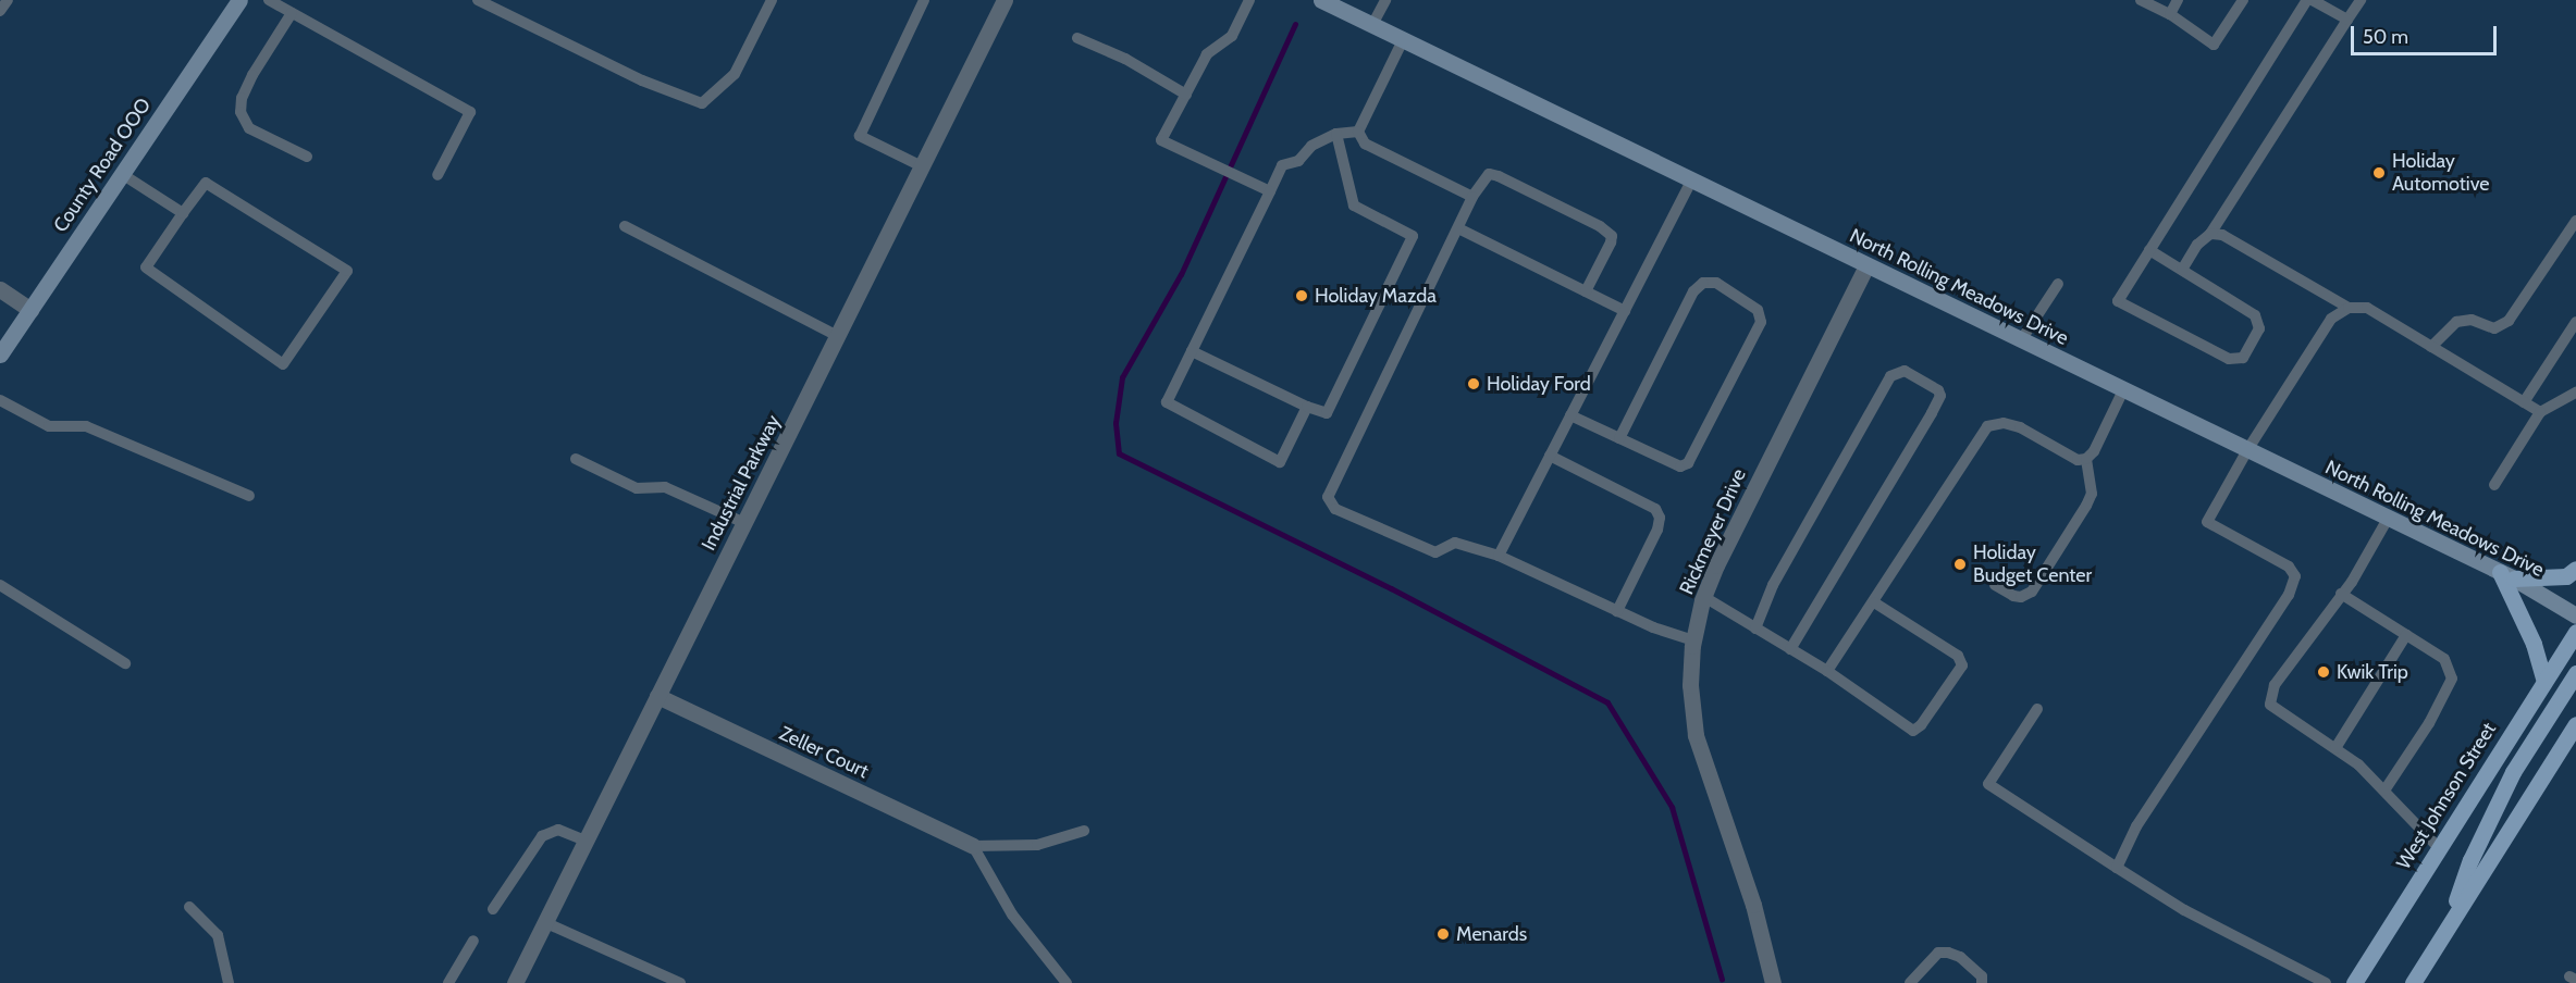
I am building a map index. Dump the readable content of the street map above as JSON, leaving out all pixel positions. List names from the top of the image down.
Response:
{
  "streets": {
    "main road": ["County Road OOO", "North Rolling Meadows Drive", "West Johnson Street"],
    "street": ["Industrial Parkway", "Rickmeyer Drive", "Zeller Court"]
  },
  "crossings": [
    ["North Rolling Meadows Drive", "Rickmeyer Drive"],
    ["Industrial Parkway", "Zeller Court"]
  ],
  "places": [
    "Holiday Automotive",
    "Holiday Mazda",
    "Holiday Ford",
    "Holiday Budget Center",
    "Kwik Trip",
    "Menards"
  ],
  "scale_bar": "50 m"
}
